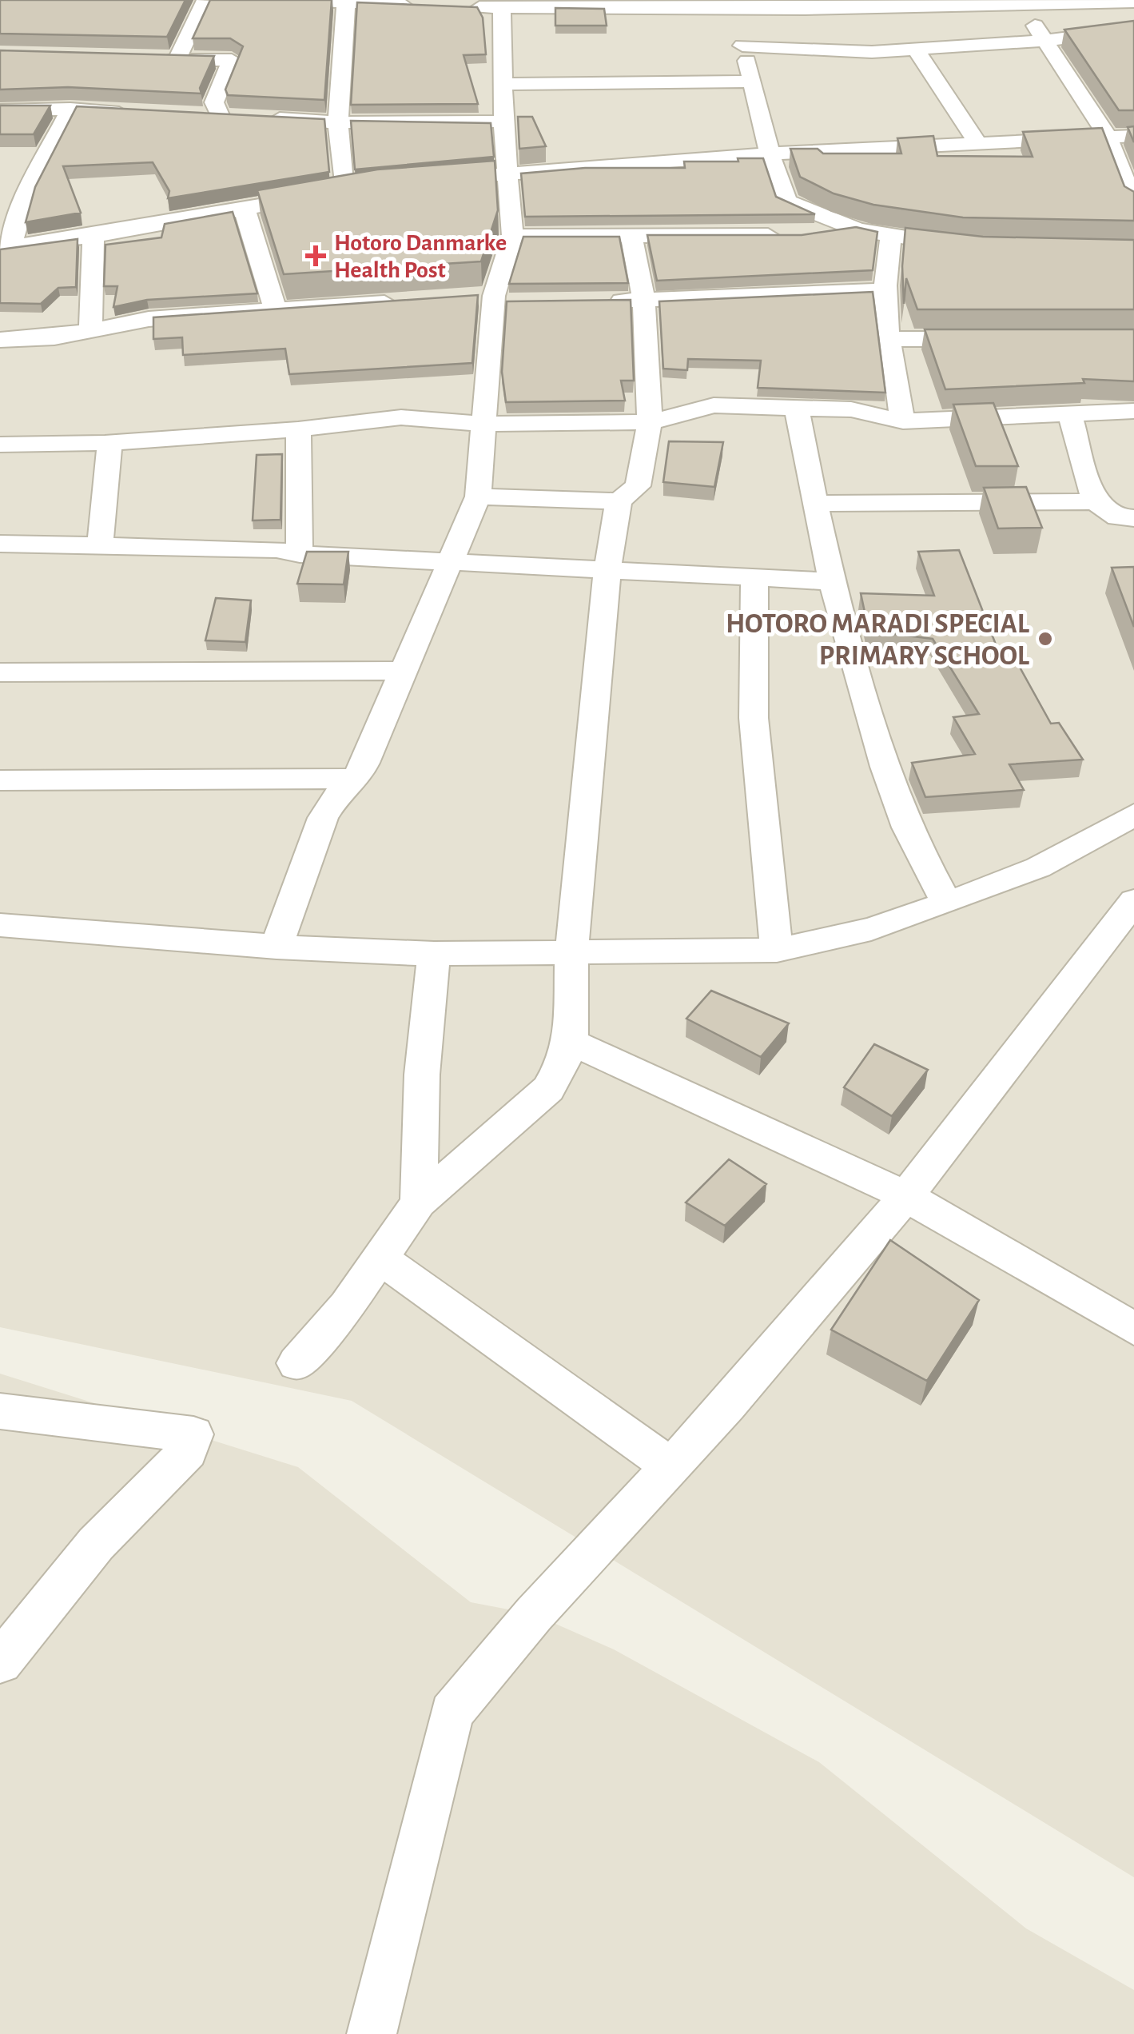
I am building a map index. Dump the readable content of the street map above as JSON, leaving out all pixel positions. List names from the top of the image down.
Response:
{
  "places": {
    "health": ["Hotoro Danmarke Health Post"],
    "other": ["HOTORO MARADI SPECIAL PRIMARY SCHOOL"]
  }
}
